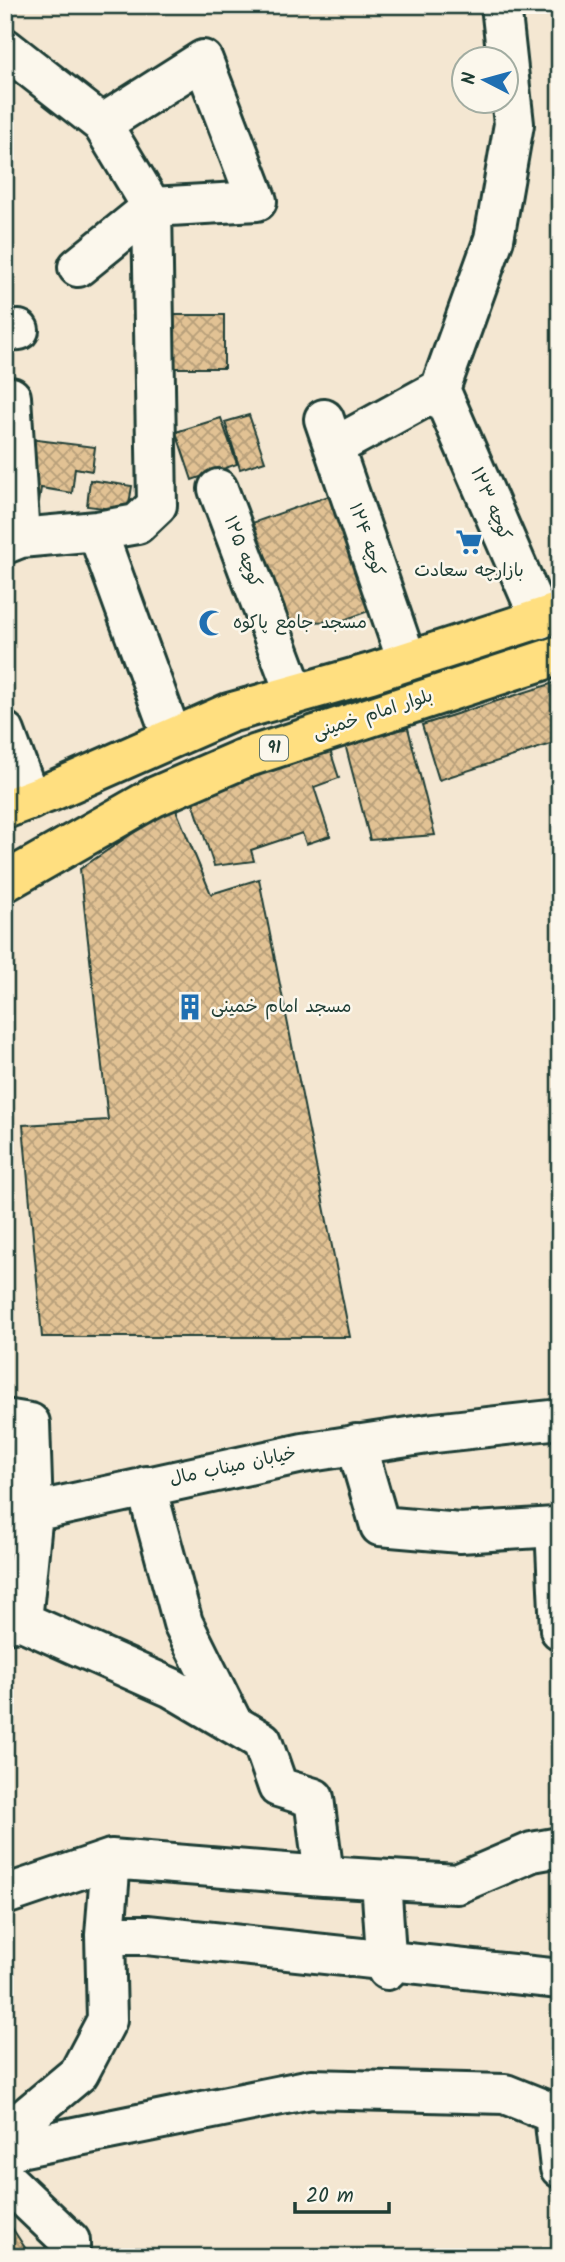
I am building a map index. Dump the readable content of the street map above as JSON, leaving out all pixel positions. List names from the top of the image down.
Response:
{
  "streets": {
    "main road": ["بلوار امام خمینی", "91"],
    "street": [
      "کوچه ۱۲۳",
      "کوچه ۱۲۴",
      "کوچه ۱۲۵",
      "خیابان میناب مال"
    ]
  },
  "crossings": [
    ["کوچه ۱۲۳", "کوچه ۱۲۴"]
  ],
  "places": {
    "supermarket": ["بازارچه سعادت"],
    "mosque": ["مسجد جامع پاکوه"],
    "building": ["مسجد امام خمینی"]
  },
  "scale_bar": "20 m",
  "north": "left"
}
